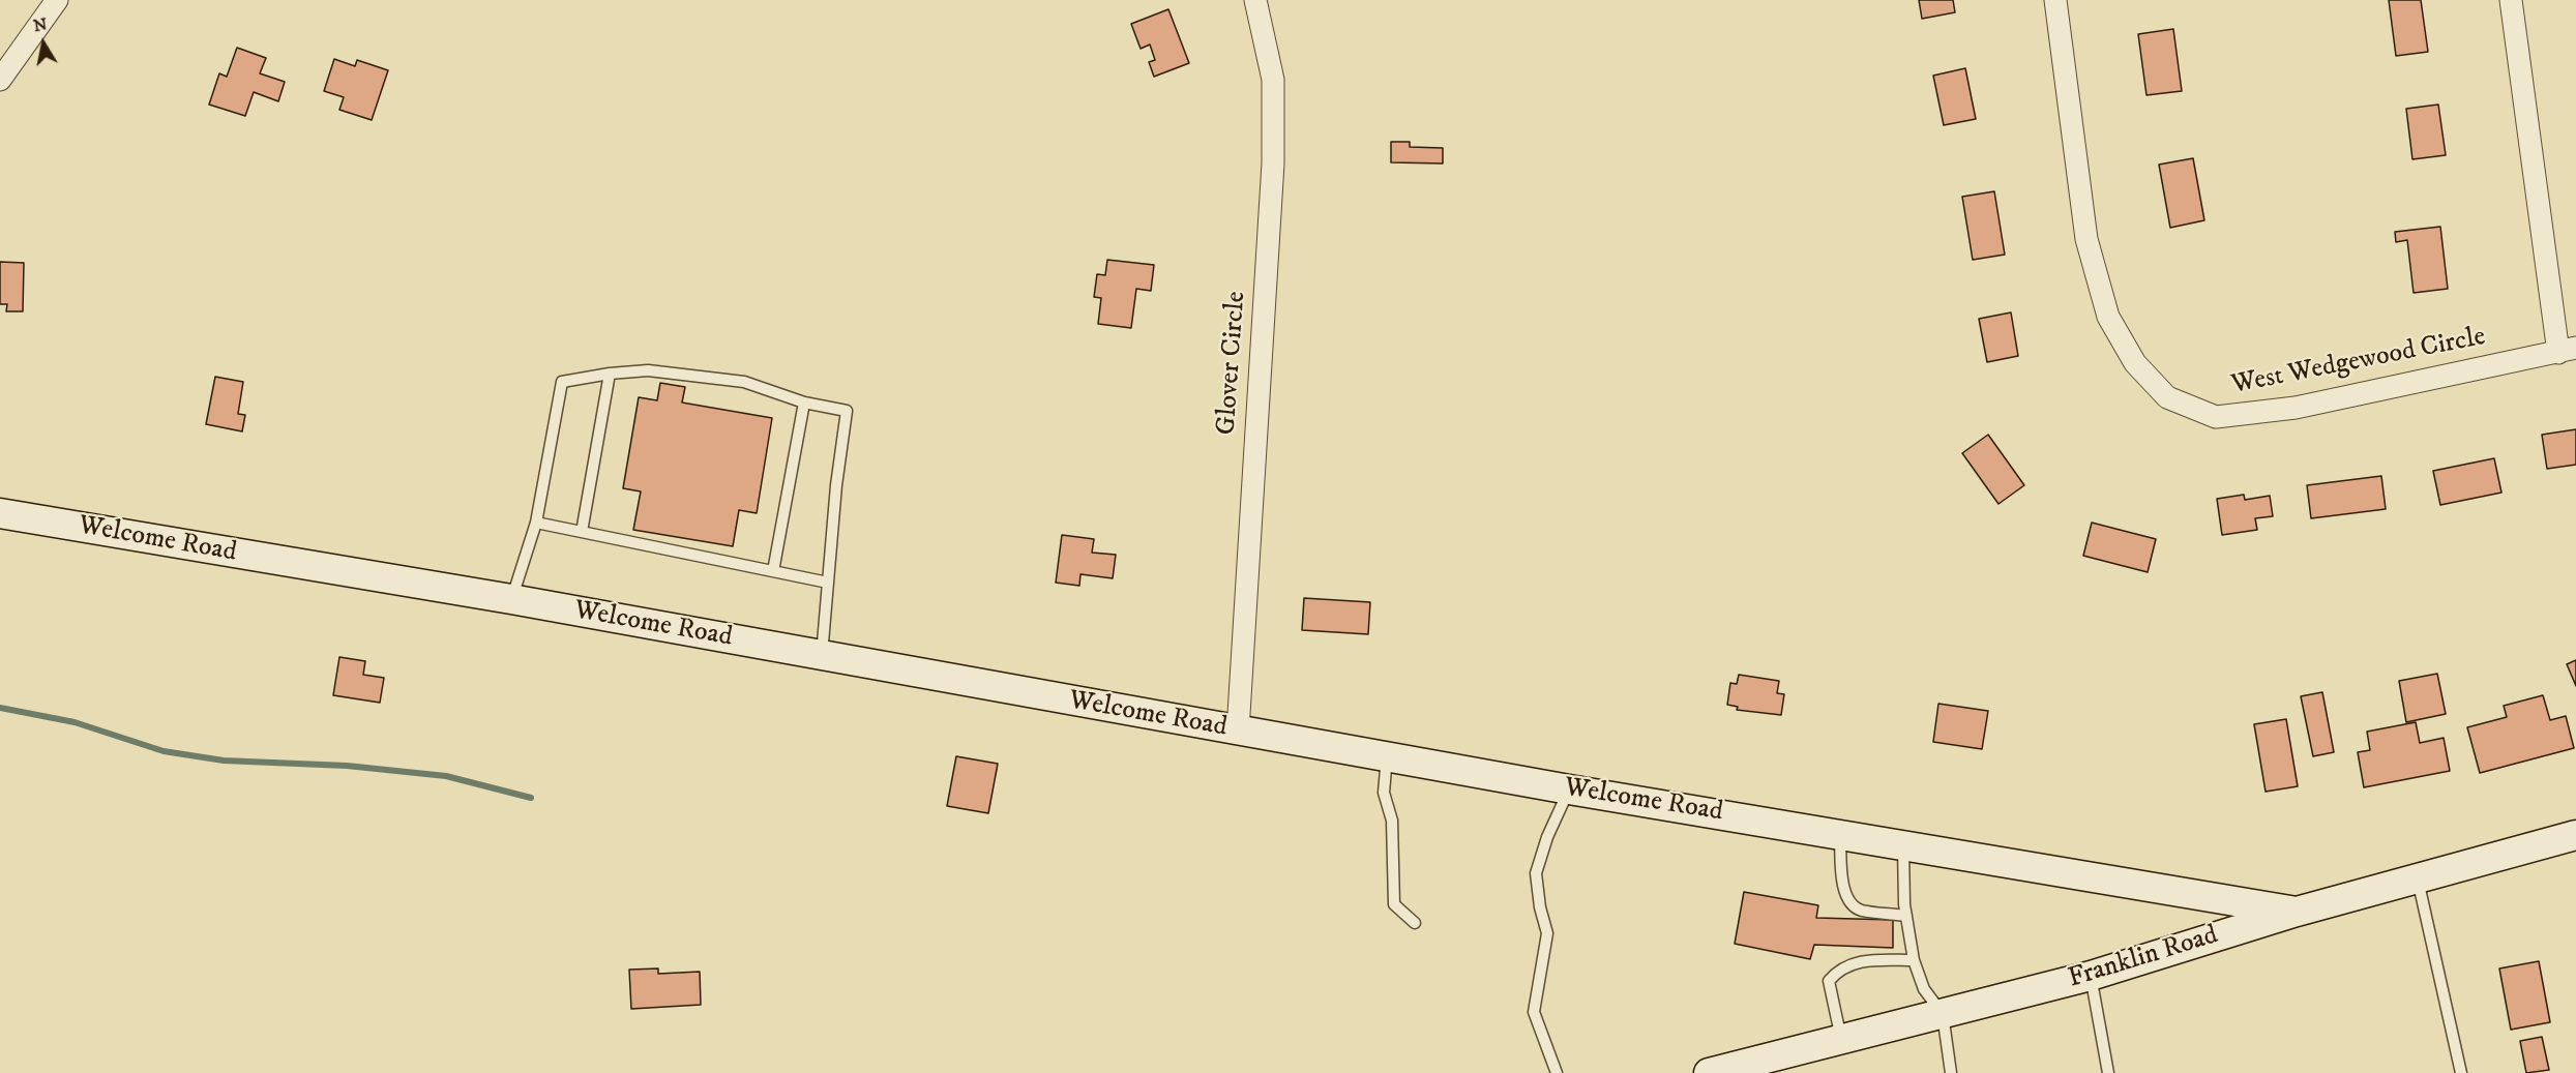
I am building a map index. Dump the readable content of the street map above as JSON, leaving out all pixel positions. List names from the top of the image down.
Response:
{
  "streets": {
    "street": [
      "West Wedgewood Circle",
      "Glover Circle",
      "Welcome Road",
      "Franklin Road"
    ]
  },
  "crossings": [
    ["Glover Circle", "Welcome Road"],
    ["Welcome Road", "Franklin Road"]
  ],
  "north": "top"
}
